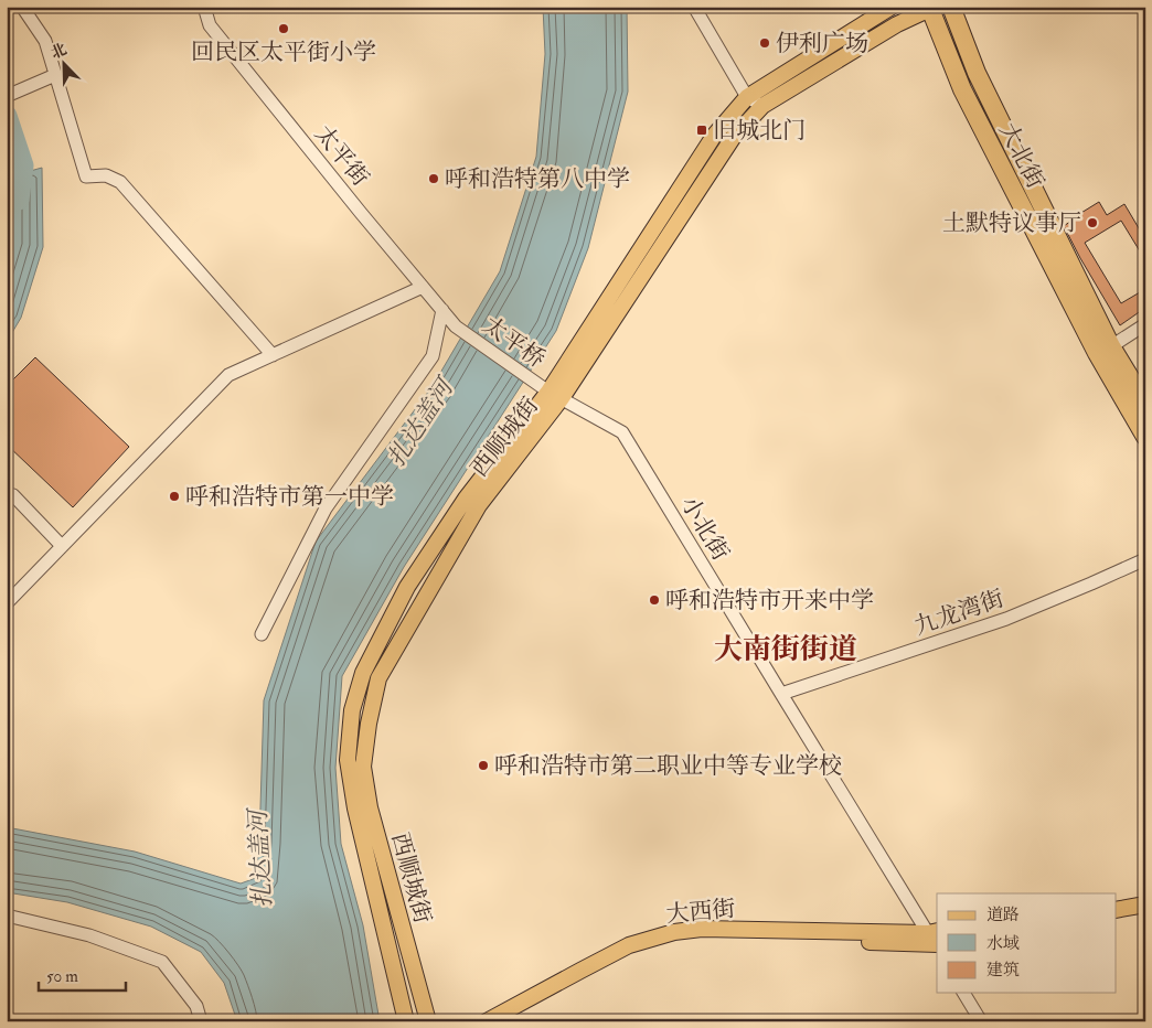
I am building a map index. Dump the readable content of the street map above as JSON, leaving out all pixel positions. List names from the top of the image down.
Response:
{
  "streets": {
    "highway": ["大北街"],
    "main road": ["西顺城街", "大西街"],
    "street": [
      "太平街",
      "太平桥",
      "小北街",
      "九龙湾街"
    ]
  },
  "crossings": [
    ["太平街", "太平桥"],
    ["大北街", "西顺城街"],
    ["太平桥", "西顺城街"],
    ["太平桥", "小北街"],
    ["西顺城街", "小北街"],
    ["小北街", "九龙湾街"],
    ["小北街", "大西街"]
  ],
  "districts": ["大南街街道"],
  "water": ["扎达盖河"],
  "places": {
    "other": [
      "回民区太平街小学",
      "伊利广场",
      "呼和浩特第八中学",
      "土默特议事厅",
      "呼和浩特市第一中学",
      "呼和浩特市开来中学",
      "呼和浩特市第二职业中等专业学校"
    ],
    "transit": ["旧城北门"]
  },
  "legend": ["道路", "水域", "建筑"],
  "scale_bar": "50 m",
  "north": "top left"
}
